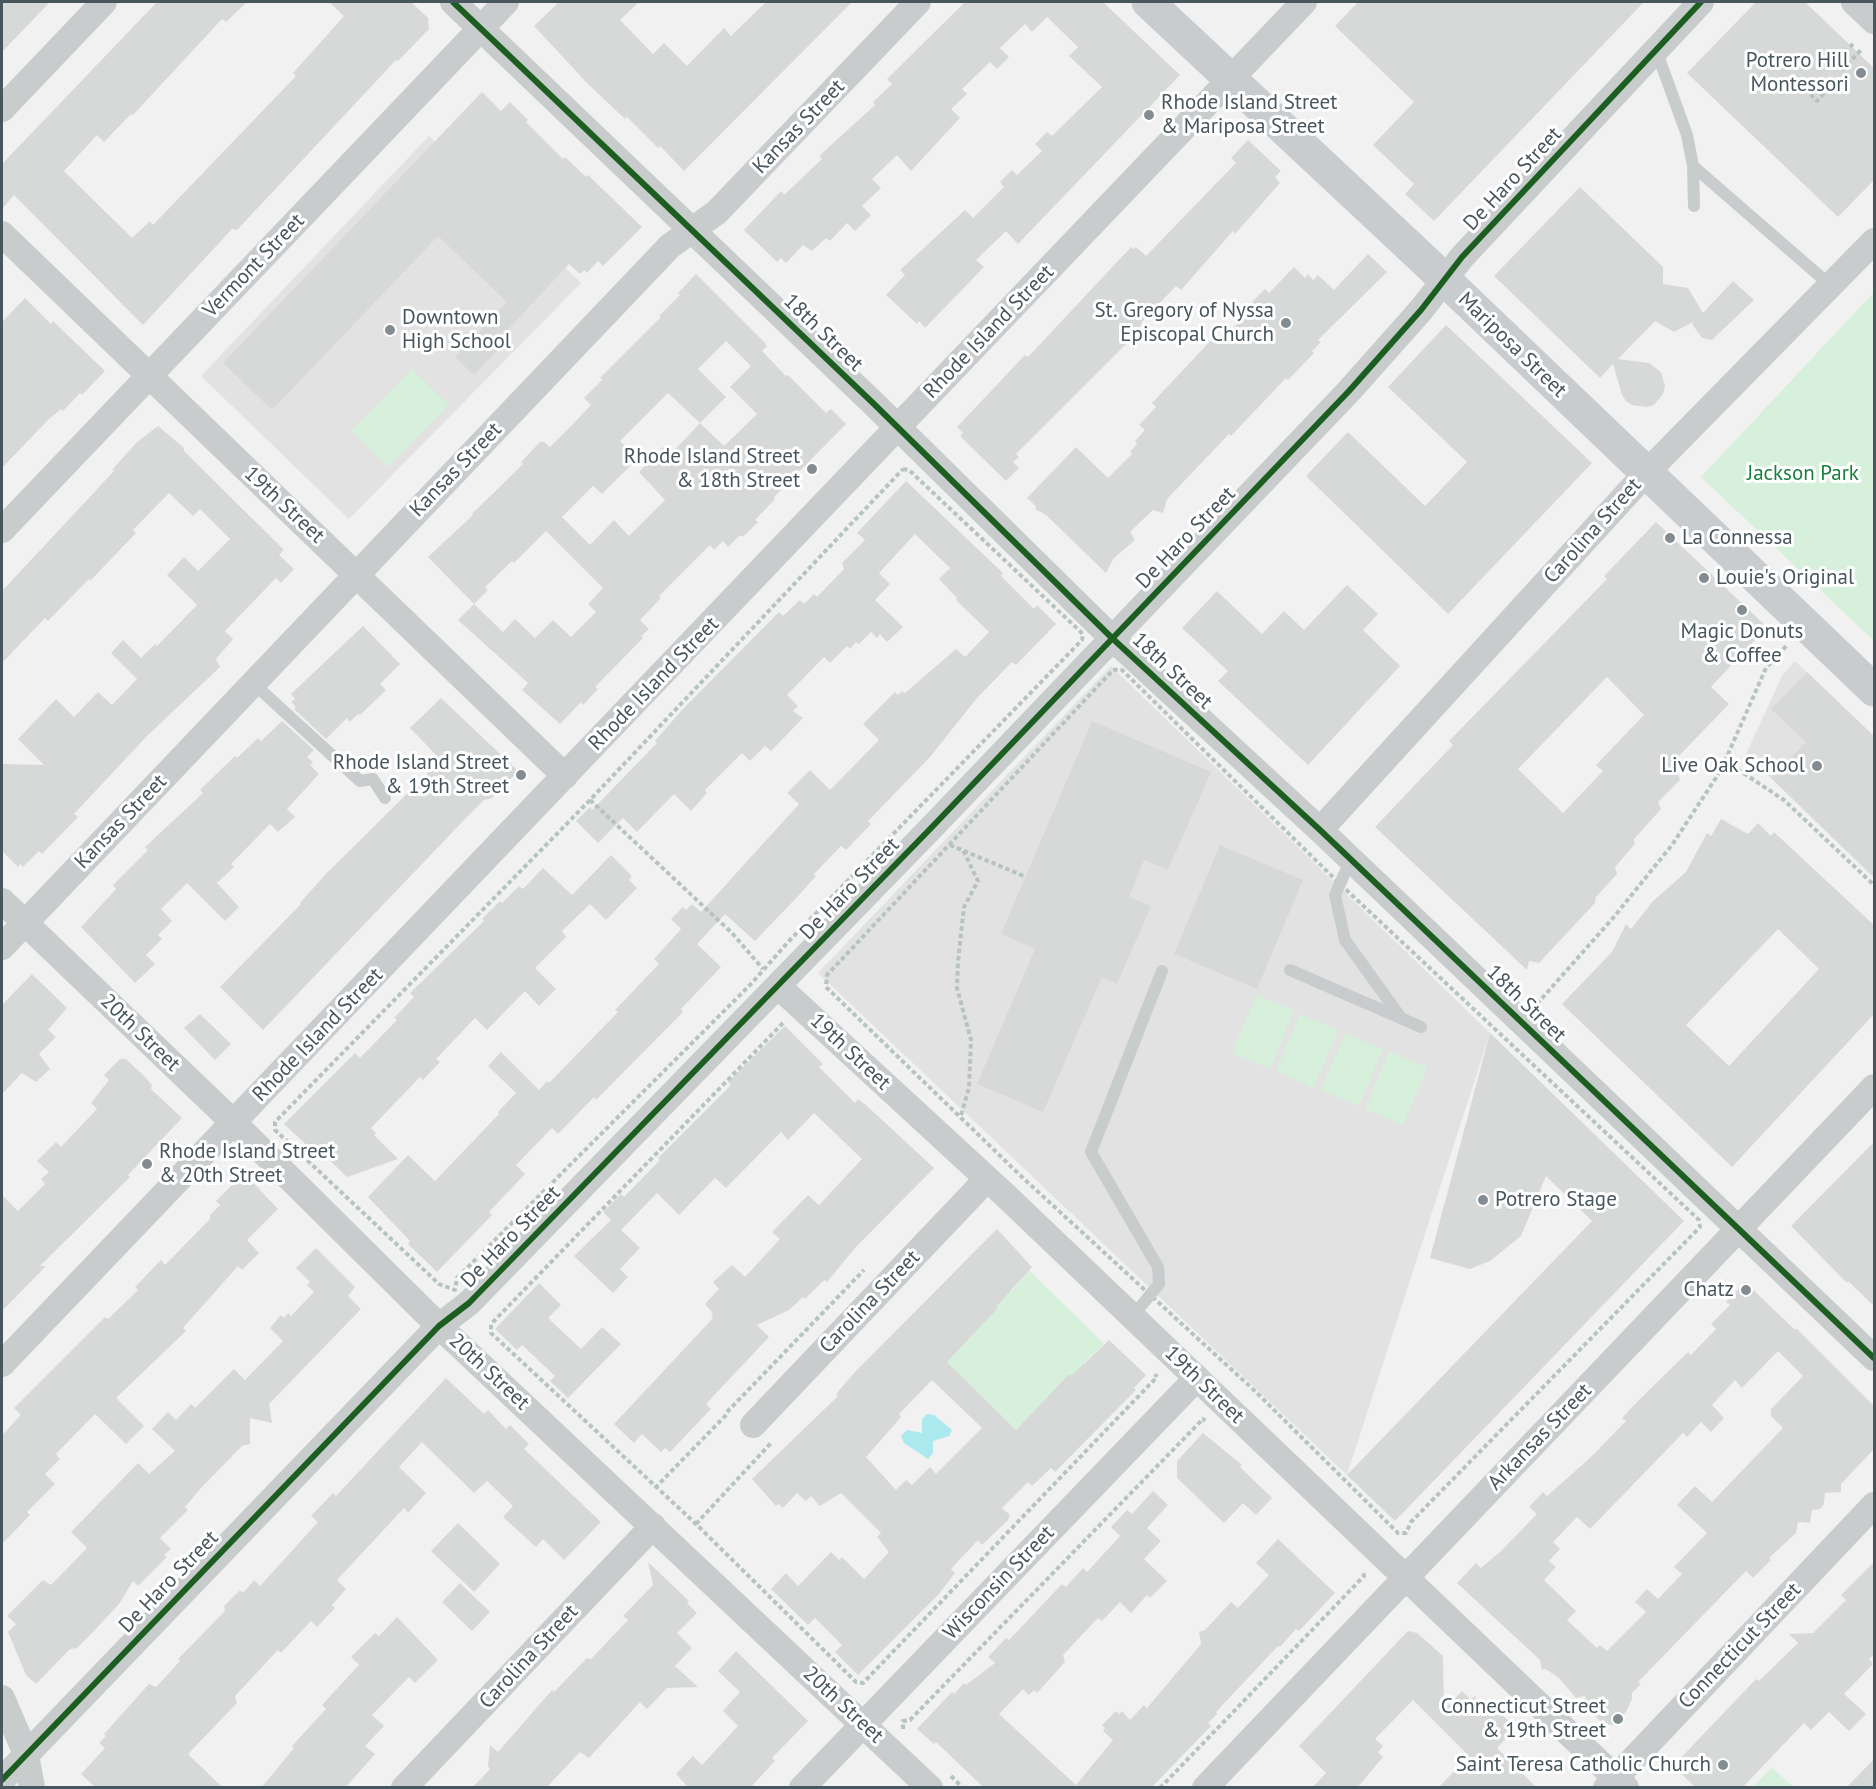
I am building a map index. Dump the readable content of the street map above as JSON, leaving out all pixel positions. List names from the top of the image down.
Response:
{
  "streets": {
    "street": [
      "Kansas Street",
      "De Haro Street",
      "Vermont Street",
      "Rhode Island Street",
      "18th Street",
      "Mariposa Street",
      "19th Street",
      "Carolina Street",
      "20th Street",
      "Arkansas Street",
      "Wisconsin Street",
      "Connecticut Street"
    ]
  },
  "crossings": [
    ["Kansas Street", "18th Street"],
    ["Kansas Street", "19th Street"],
    ["Kansas Street", "20th Street"],
    ["De Haro Street", "18th Street"],
    ["De Haro Street", "Mariposa Street"],
    ["De Haro Street", "19th Street"],
    ["De Haro Street", "20th Street"],
    ["Vermont Street", "18th Street"],
    ["Vermont Street", "19th Street"],
    ["Rhode Island Street", "18th Street"],
    ["Rhode Island Street", "Mariposa Street"],
    ["Rhode Island Street", "19th Street"],
    ["Rhode Island Street", "20th Street"],
    ["18th Street", "Carolina Street"],
    ["18th Street", "Arkansas Street"],
    ["Mariposa Street", "Carolina Street"],
    ["19th Street", "Carolina Street"],
    ["19th Street", "Arkansas Street"],
    ["19th Street", "Wisconsin Street"],
    ["19th Street", "Connecticut Street"],
    ["Carolina Street", "20th Street"],
    ["20th Street", "Wisconsin Street"]
  ],
  "parks": ["Jackson Park"],
  "places": [
    "Potrero Hill Montessori",
    "Rhode Island Street & Mariposa Street",
    "St. Gregory of Nyssa Episcopal Church",
    "Downtown High School",
    "Rhode Island Street & 18th Street",
    "La Connessa",
    "Louie's Original",
    "Magic Donuts & Coffee",
    "Live Oak School",
    "Rhode Island Street & 19th Street",
    "Rhode Island Street & 20th Street",
    "Potrero Stage",
    "Chatz",
    "Connecticut Street & 19th Street",
    "Saint Teresa Catholic Church"
  ]
}
